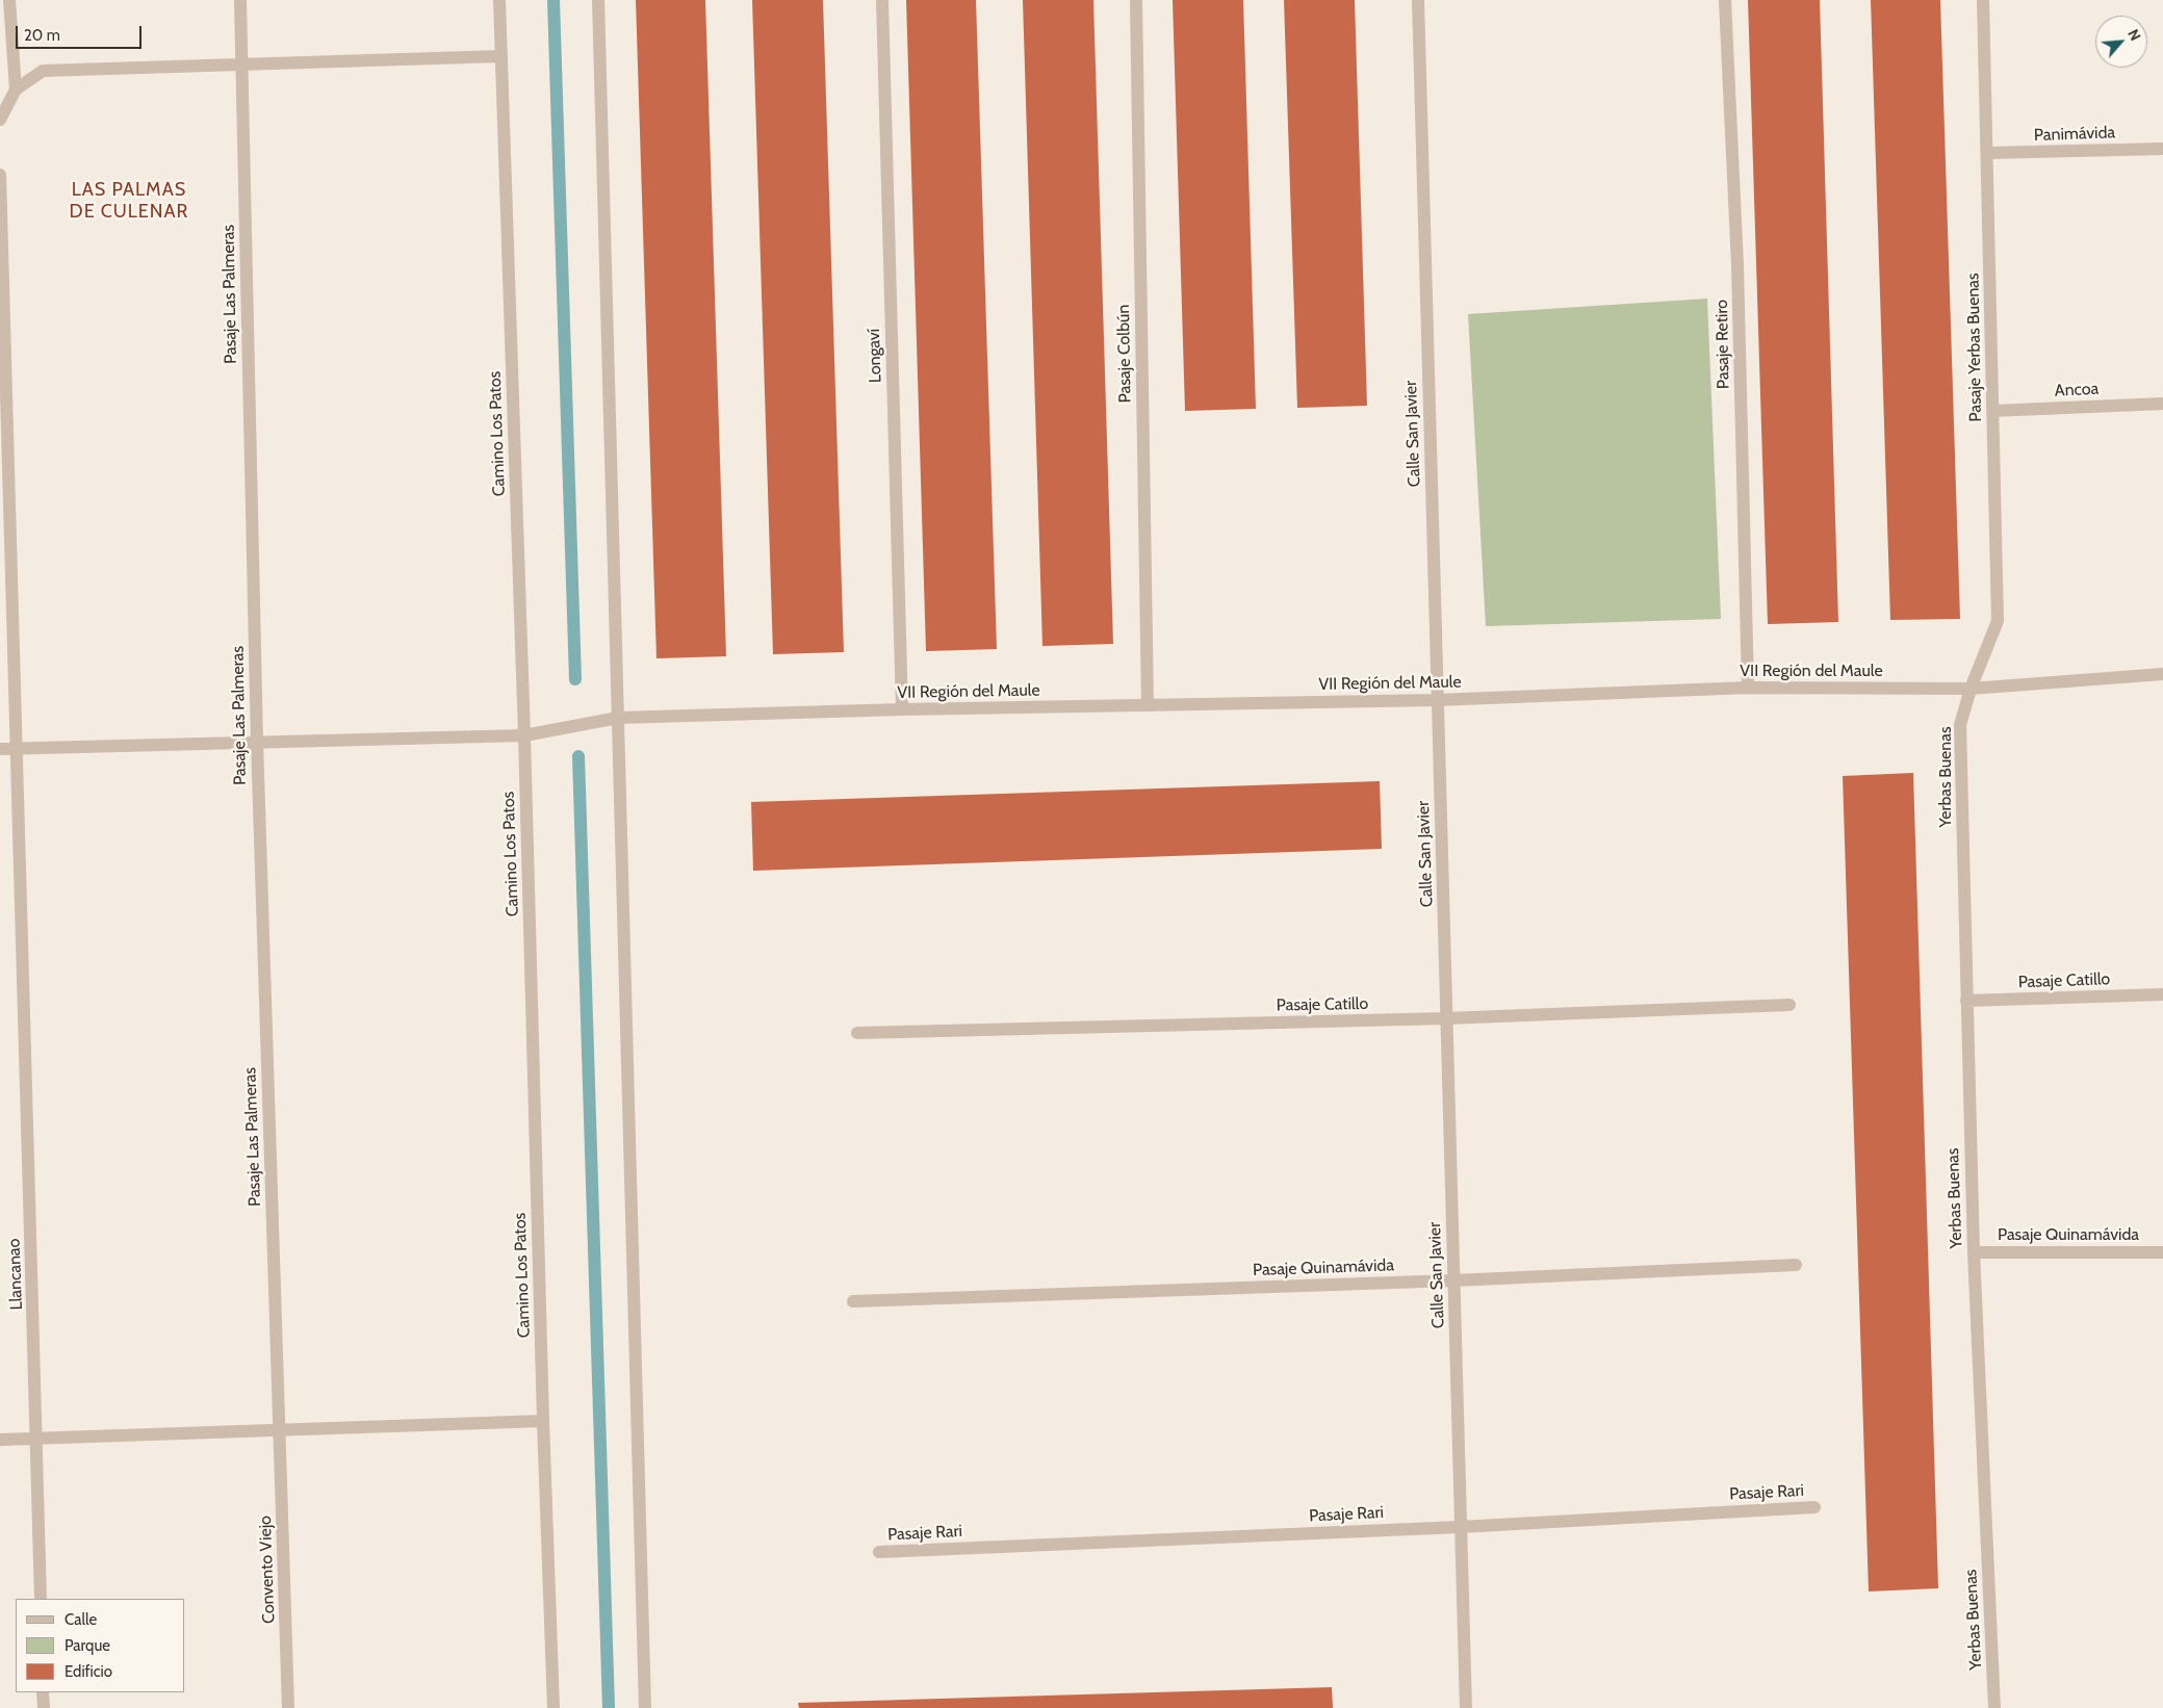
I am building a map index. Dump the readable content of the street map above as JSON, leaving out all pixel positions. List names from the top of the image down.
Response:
{
  "streets": {
    "street": [
      "Panimávida",
      "Pasaje Las Palmeras",
      "Pasaje Retiro",
      "Pasaje Yerbas Buenas",
      "Pasaje Colbún",
      "Longaví",
      "Ancoa",
      "Camino Los Patos",
      "Calle San Javier",
      "VII Región del Maule",
      "Yerbas Buenas",
      "Pasaje Catillo",
      "Pasaje Quinamávida",
      "Llancanao",
      "Pasaje Rari",
      "Convento Viejo"
    ]
  },
  "crossings": [
    ["Panimávida", "Pasaje Yerbas Buenas"],
    ["Pasaje Las Palmeras", "VII Región del Maule"],
    ["Pasaje Las Palmeras", "Convento Viejo"],
    ["Pasaje Retiro", "VII Región del Maule"],
    ["Pasaje Yerbas Buenas", "Ancoa"],
    ["Pasaje Yerbas Buenas", "VII Región del Maule"],
    ["Pasaje Yerbas Buenas", "Yerbas Buenas"],
    ["Pasaje Colbún", "VII Región del Maule"],
    ["Longaví", "VII Región del Maule"],
    ["Camino Los Patos", "VII Región del Maule"],
    ["Calle San Javier", "VII Región del Maule"],
    ["Calle San Javier", "Pasaje Catillo"],
    ["Calle San Javier", "Pasaje Quinamávida"],
    ["Calle San Javier", "Pasaje Rari"],
    ["VII Región del Maule", "Yerbas Buenas"],
    ["VII Región del Maule", "Llancanao"],
    ["Yerbas Buenas", "Pasaje Catillo"],
    ["Yerbas Buenas", "Pasaje Quinamávida"]
  ],
  "districts": ["LAS PALMAS DE CULENAR"],
  "legend": ["Calle", "Parque", "Edificio"],
  "scale_bar": "20 m",
  "north": "top right"
}
